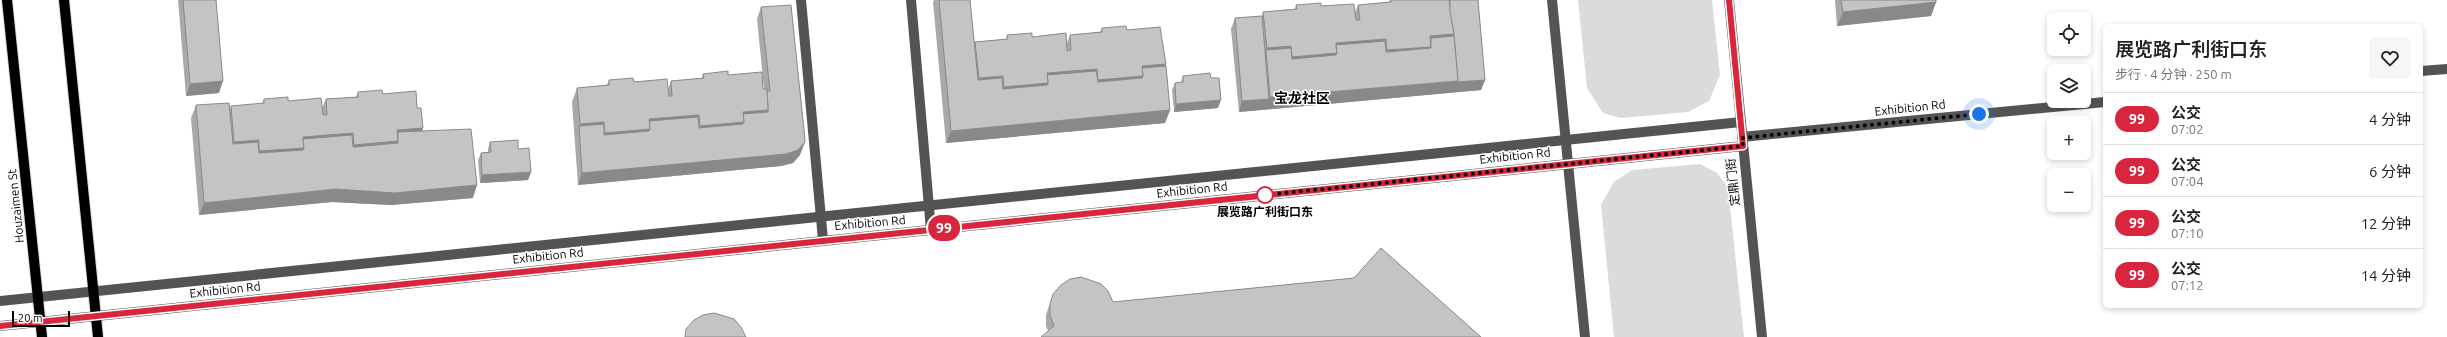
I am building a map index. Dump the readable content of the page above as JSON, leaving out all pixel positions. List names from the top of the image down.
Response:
{
  "streets": {
    "main road": ["Houzaimen St"],
    "street": ["Exhibition Rd", "定鼎门街"]
  },
  "crossings": [
    ["Exhibition Rd", "定鼎门街"],
    ["Exhibition Rd", "Houzaimen St"]
  ],
  "districts": ["宝龙社区"],
  "places": ["展览路广利街口东"],
  "lines": ["bus line 99"],
  "scale_bar": "20 m",
  "page": {
    "on_map": "99",
    "map_buttons": ["+", "−"],
    "heading": ["展览路广利街口东", "步行 · 4 分钟 · 250 m"],
    "list": [
      {
        "mark": "99",
        "name": "公交",
        "note": "07:02",
        "value": "4 分钟"
      },
      {
        "mark": "99",
        "name": "公交",
        "note": "07:04",
        "value": "6 分钟"
      },
      {
        "mark": "99",
        "name": "公交",
        "note": "07:10",
        "value": "12 分钟"
      },
      {
        "mark": "99",
        "name": "公交",
        "note": "07:12",
        "value": "14 分钟"
      }
    ],
    "scale": "20 m"
  }
}
